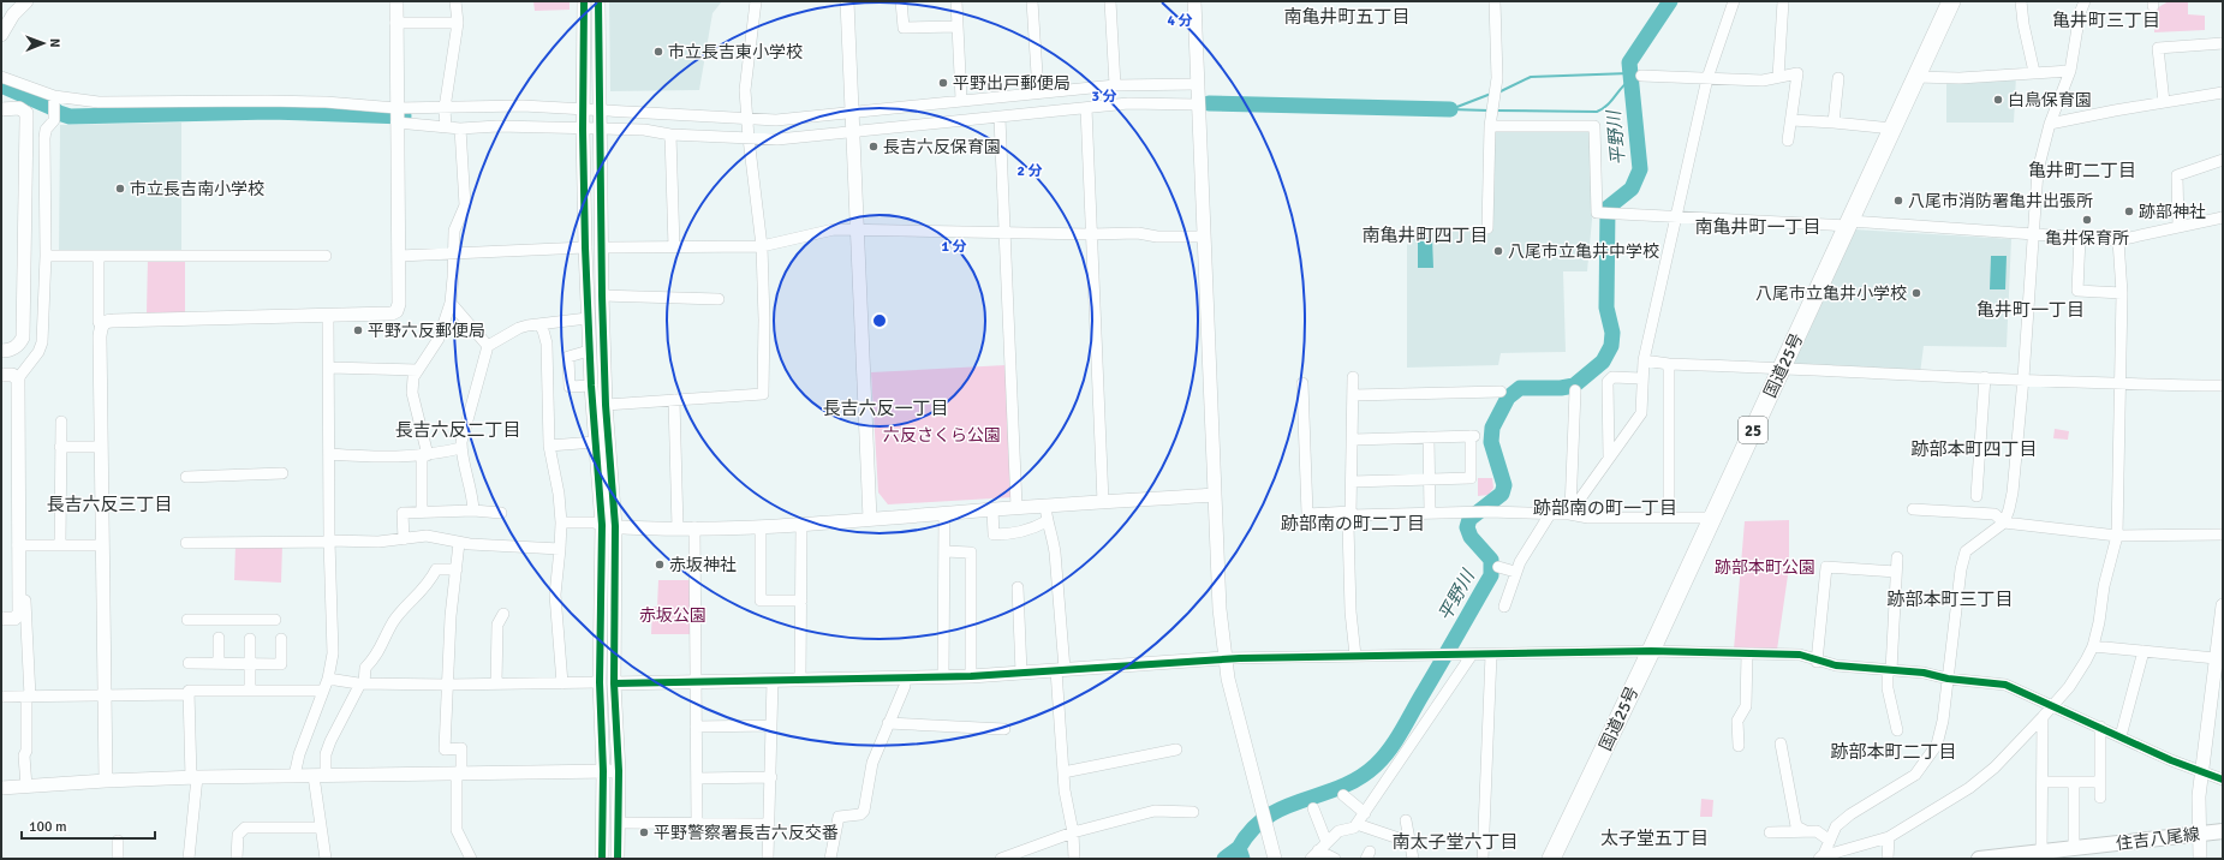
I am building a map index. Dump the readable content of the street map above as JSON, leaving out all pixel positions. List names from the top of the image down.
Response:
{
  "streets": {
    "highway": ["国道25号", "25"],
    "main road": ["住吉八尾線"]
  },
  "districts": [
    "南亀井町五丁目",
    "亀井町三丁目",
    "亀井町二丁目",
    "南亀井町一丁目",
    "南亀井町四丁目",
    "亀井町一丁目",
    "長吉六反一丁目",
    "長吉六反二丁目",
    "跡部本町四丁目",
    "長吉六反三丁目",
    "跡部南の町一丁目",
    "跡部南の町二丁目",
    "跡部本町三丁目",
    "跡部本町二丁目",
    "太子堂五丁目",
    "南太子堂六丁目"
  ],
  "water": ["平野川"],
  "parks": ["六反さくら公園", "跡部本町公園", "赤坂公園"],
  "places": [
    "市立長吉東小学校",
    "平野出戸郵便局",
    "白鳥保育園",
    "長吉六反保育園",
    "市立長吉南小学校",
    "八尾市消防署亀井出張所",
    "跡部神社",
    "亀井保育所",
    "八尾市立亀井中学校",
    "八尾市立亀井小学校",
    "平野六反郵便局",
    "赤坂神社",
    "平野警察署長吉六反交番"
  ],
  "scale_bar": "100 m",
  "north": "right",
  "rings": [
    "4 分",
    "3 分",
    "2 分",
    "1 分"
  ]
}
